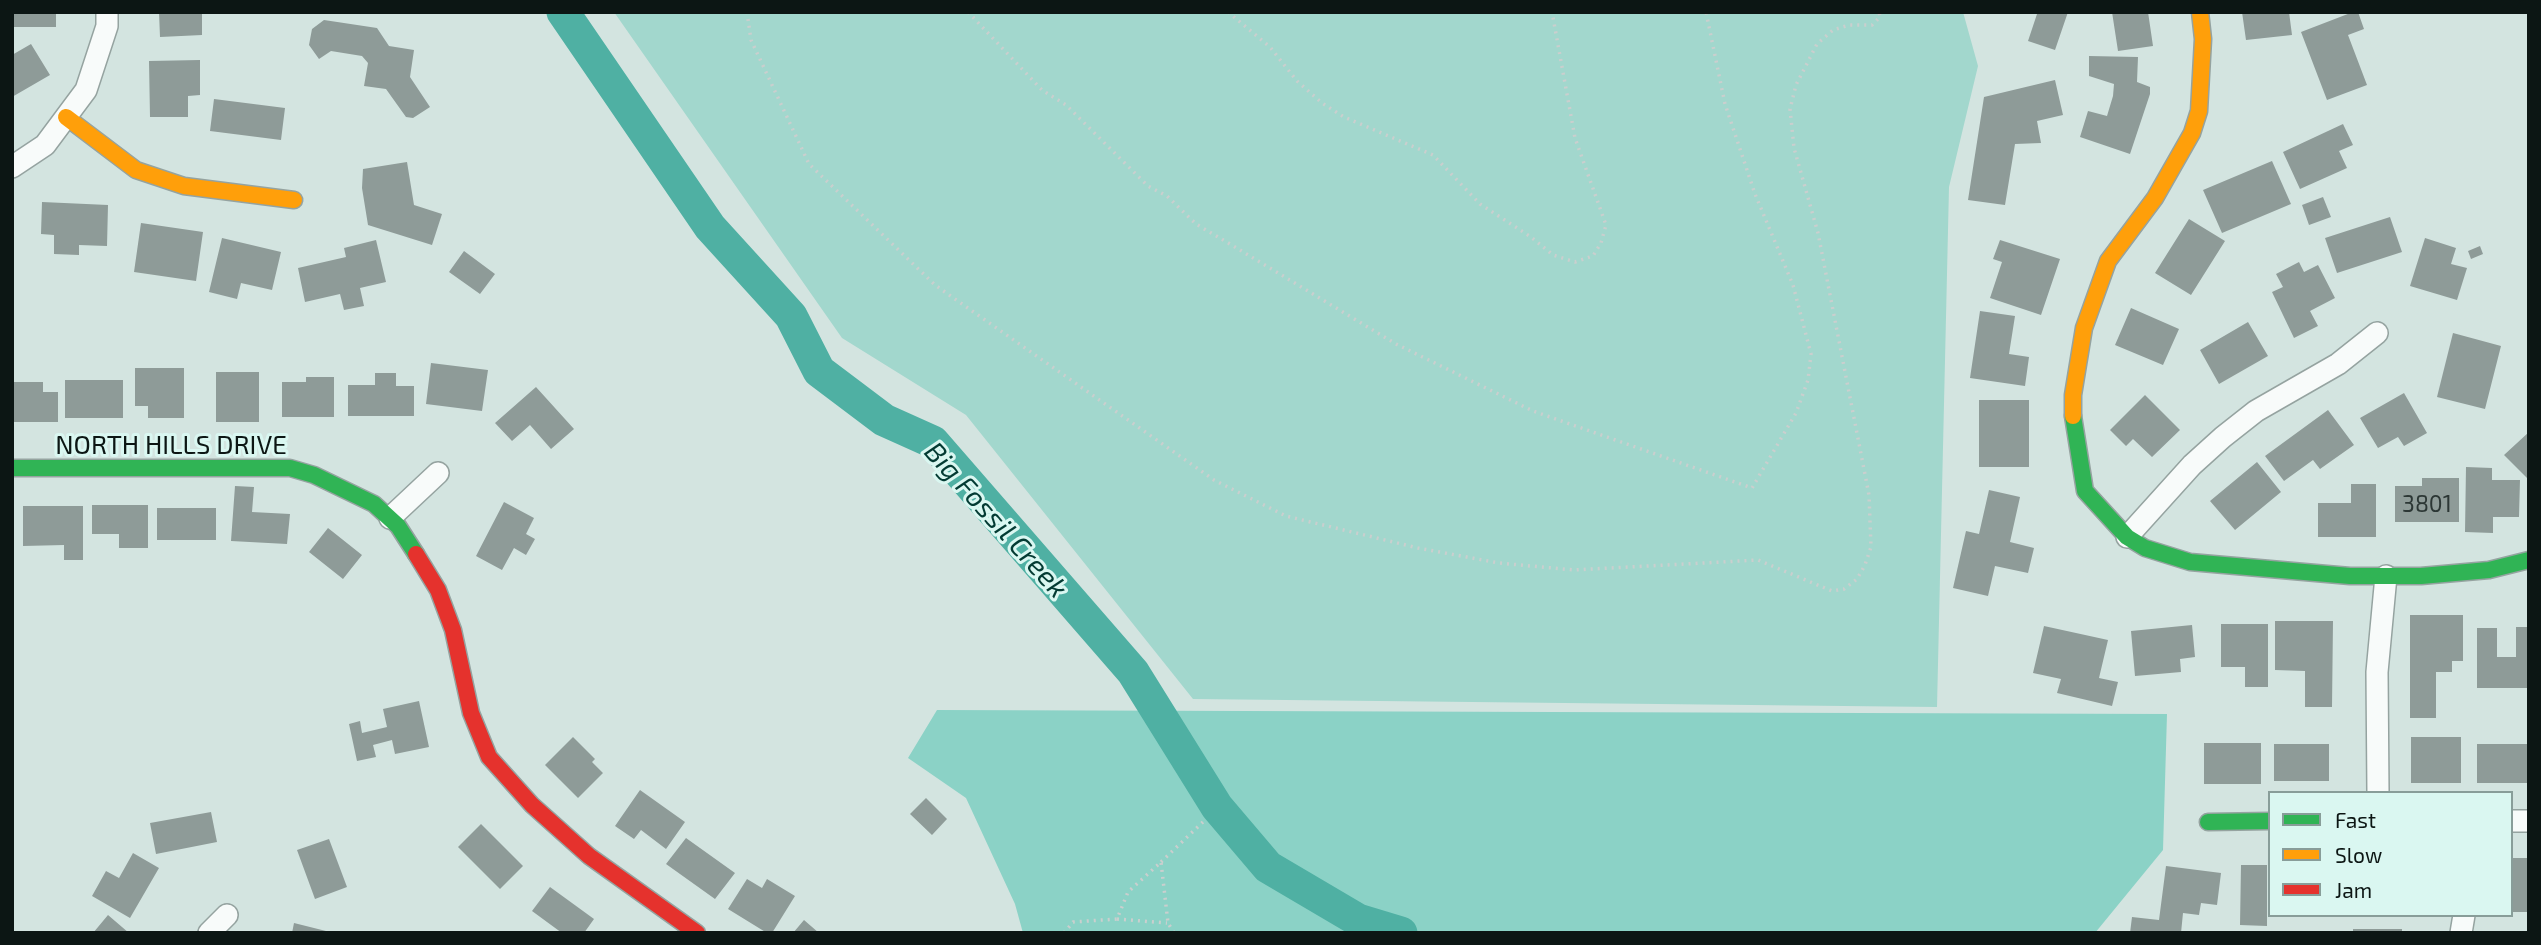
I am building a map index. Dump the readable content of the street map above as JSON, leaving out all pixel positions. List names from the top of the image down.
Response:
{
  "streets": {
    "street": ["NORTH HILLS DRIVE"]
  },
  "water": ["Big Fossil Creek"],
  "house_numbers": ["3801"],
  "legend": ["Fast", "Slow", "Jam"]
}
